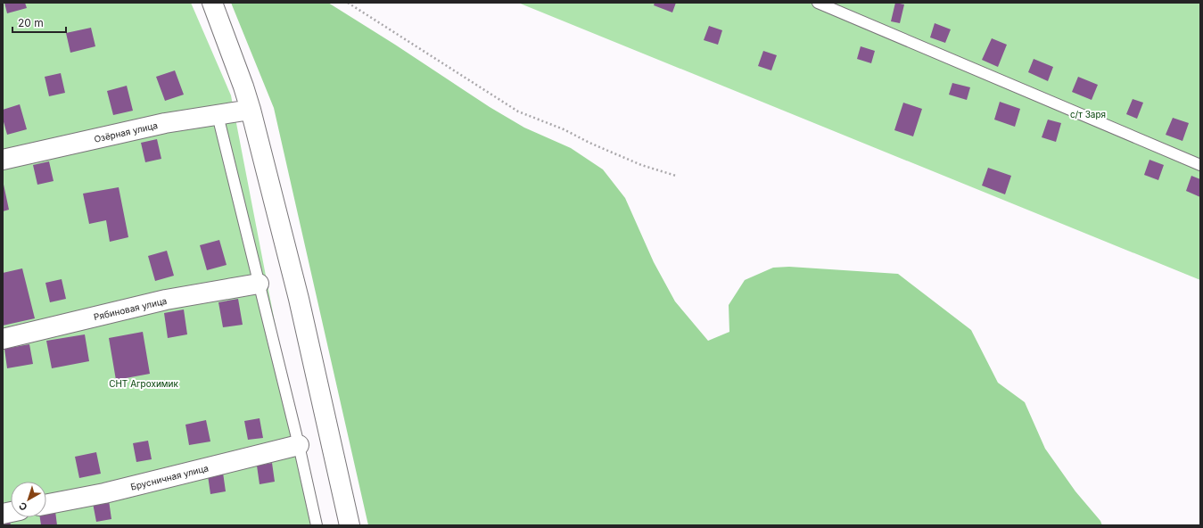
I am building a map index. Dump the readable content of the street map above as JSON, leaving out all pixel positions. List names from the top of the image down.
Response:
{
  "streets": {
    "street": ["Озёрная улица", "Рябиновая улица", "Брусничная улица"]
  },
  "parks": ["с/т Заря", "СНТ Агрохимик"],
  "scale_bar": "20 m",
  "north": "bottom left"
}
